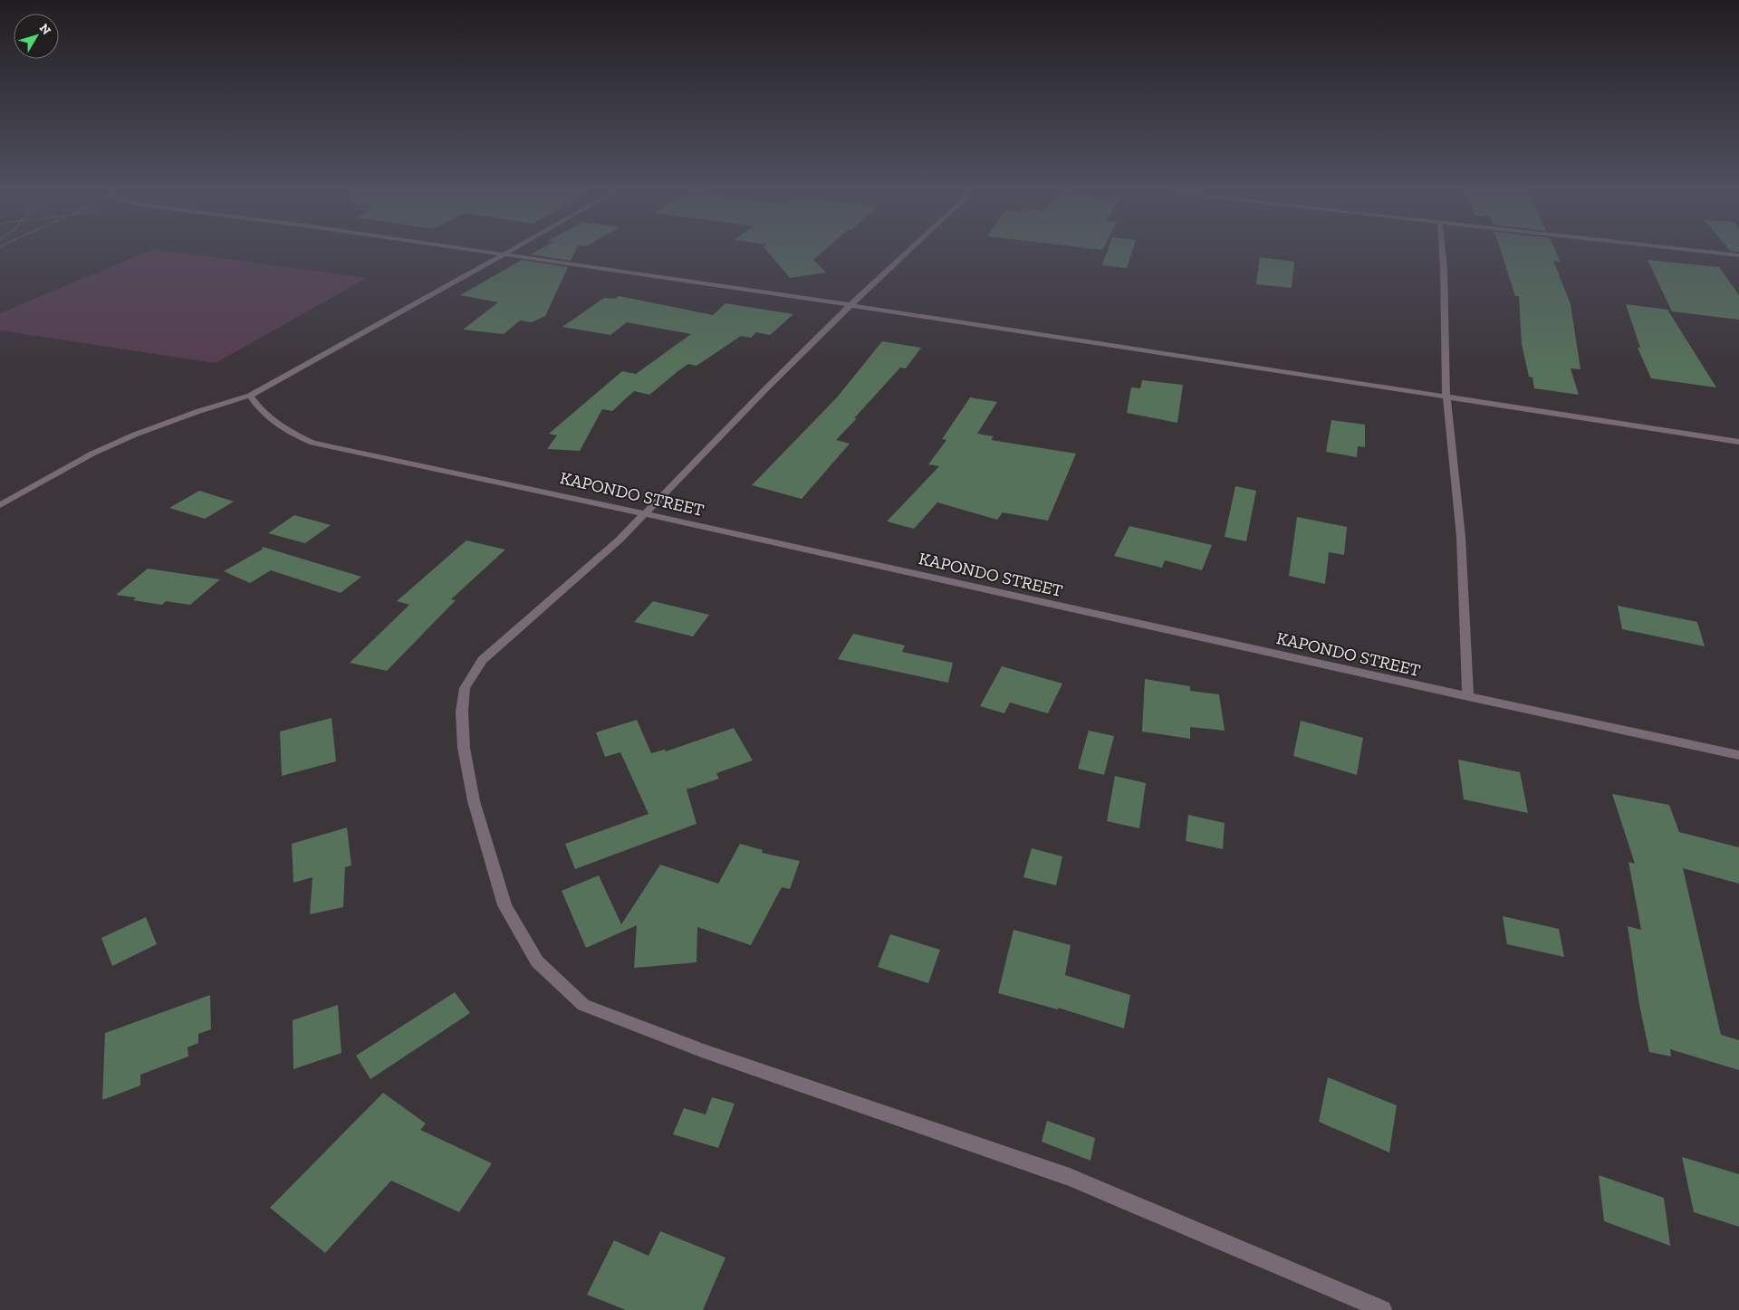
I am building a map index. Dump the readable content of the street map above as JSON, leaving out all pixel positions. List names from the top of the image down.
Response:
{
  "streets": {
    "street": ["KAPONDO STREET"]
  },
  "north": "top right"
}
